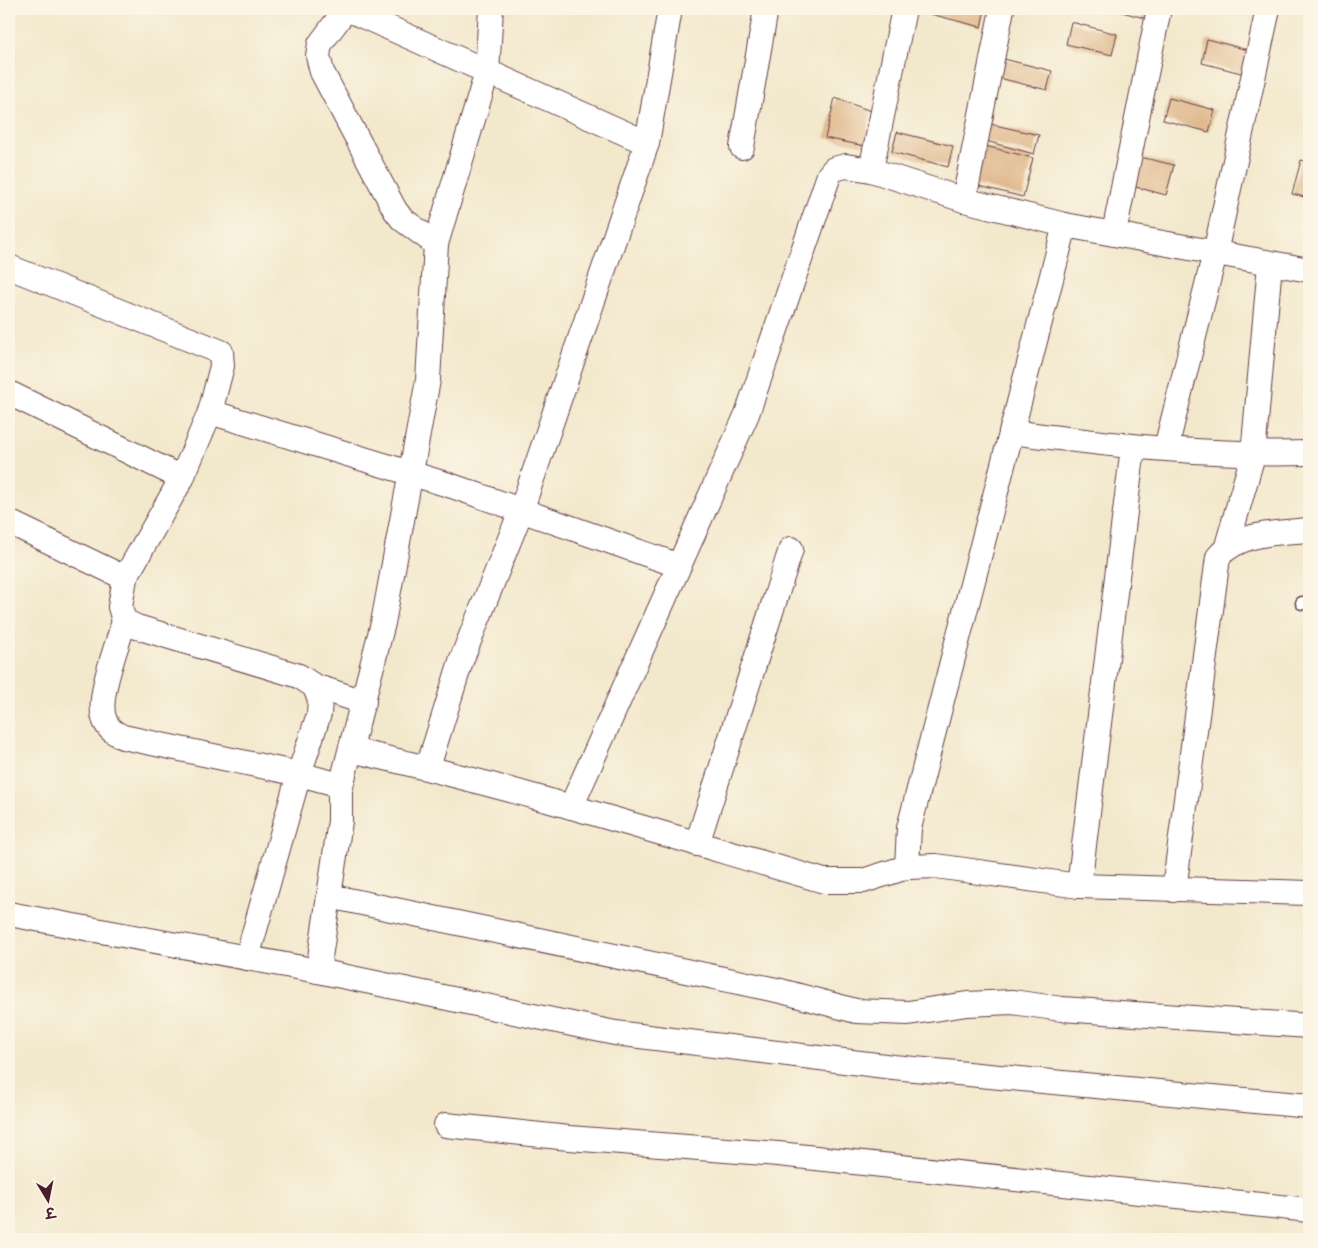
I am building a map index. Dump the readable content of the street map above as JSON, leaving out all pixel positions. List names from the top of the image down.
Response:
{
  "north": "bottom"
}
